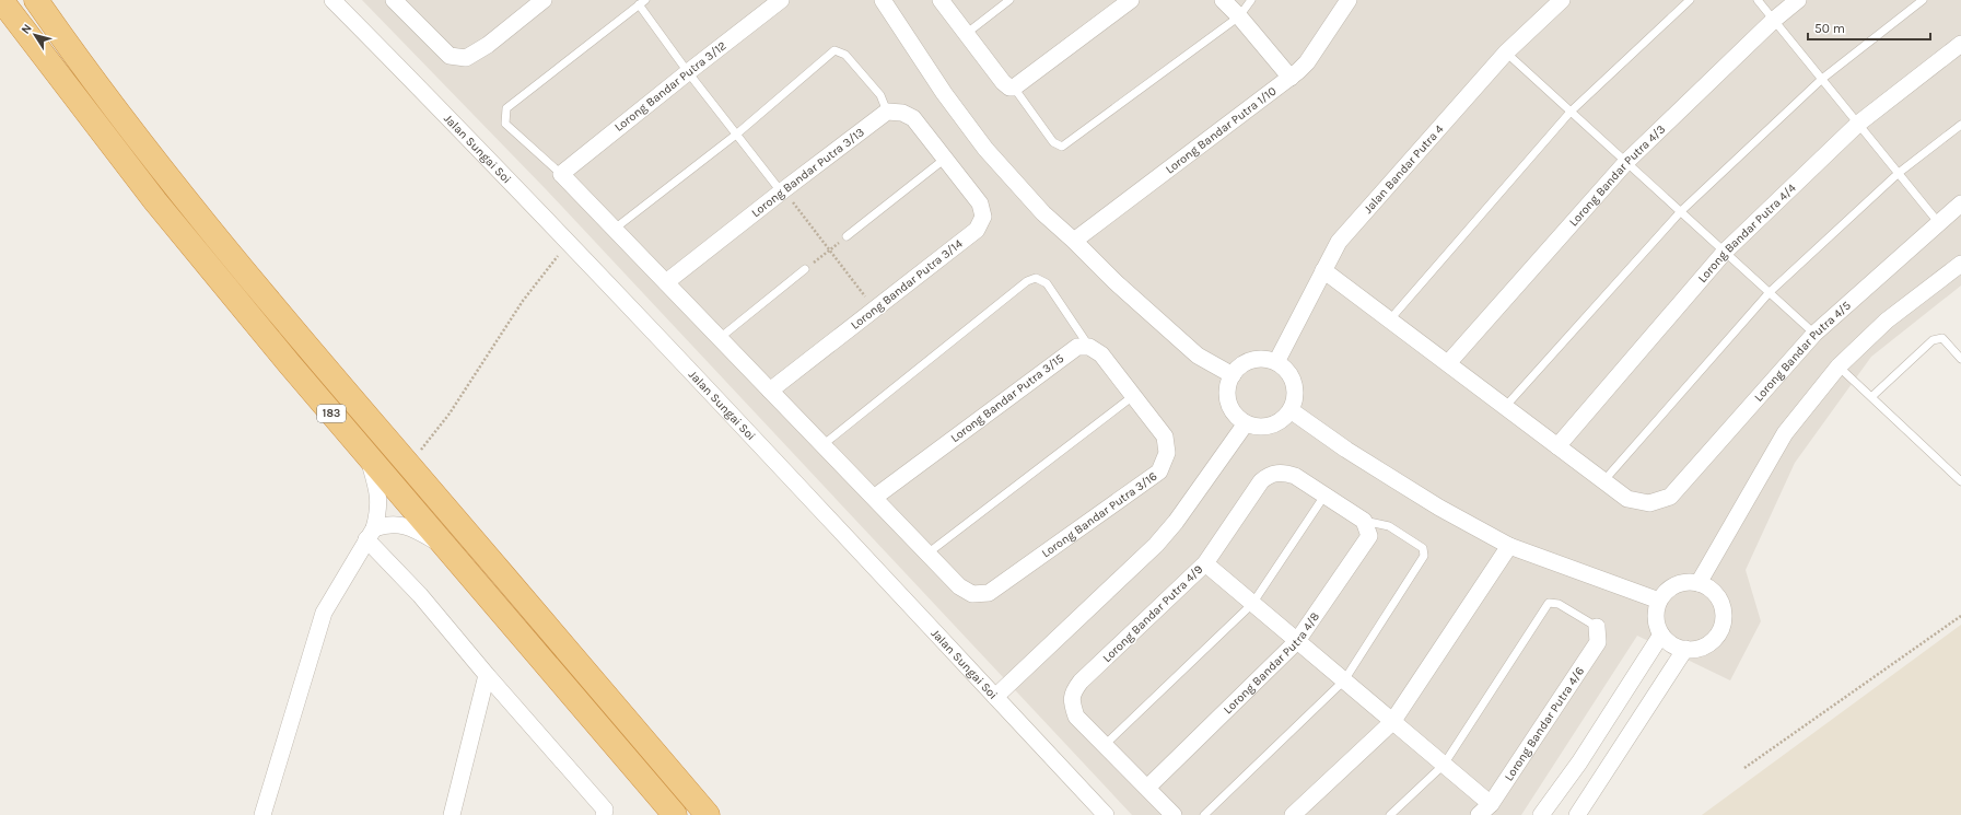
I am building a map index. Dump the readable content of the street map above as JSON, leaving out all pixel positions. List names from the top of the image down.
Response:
{
  "streets": {
    "highway": ["183"],
    "street": [
      "Lorong Bandar Putra 3/12",
      "Lorong Bandar Putra 1/10",
      "Jalan Sungai Soi",
      "Jalan Bandar Putra 4",
      "Lorong Bandar Putra 3/13",
      "Lorong Bandar Putra 4/3",
      "Lorong Bandar Putra 4/4",
      "Lorong Bandar Putra 3/14",
      "Lorong Bandar Putra 4/5",
      "Lorong Bandar Putra 3/15",
      "Lorong Bandar Putra 3/16",
      "Lorong Bandar Putra 4/9",
      "Lorong Bandar Putra 4/8",
      "Lorong Bandar Putra 4/6"
    ]
  },
  "scale_bar": "50 m",
  "north": "top left"
}
